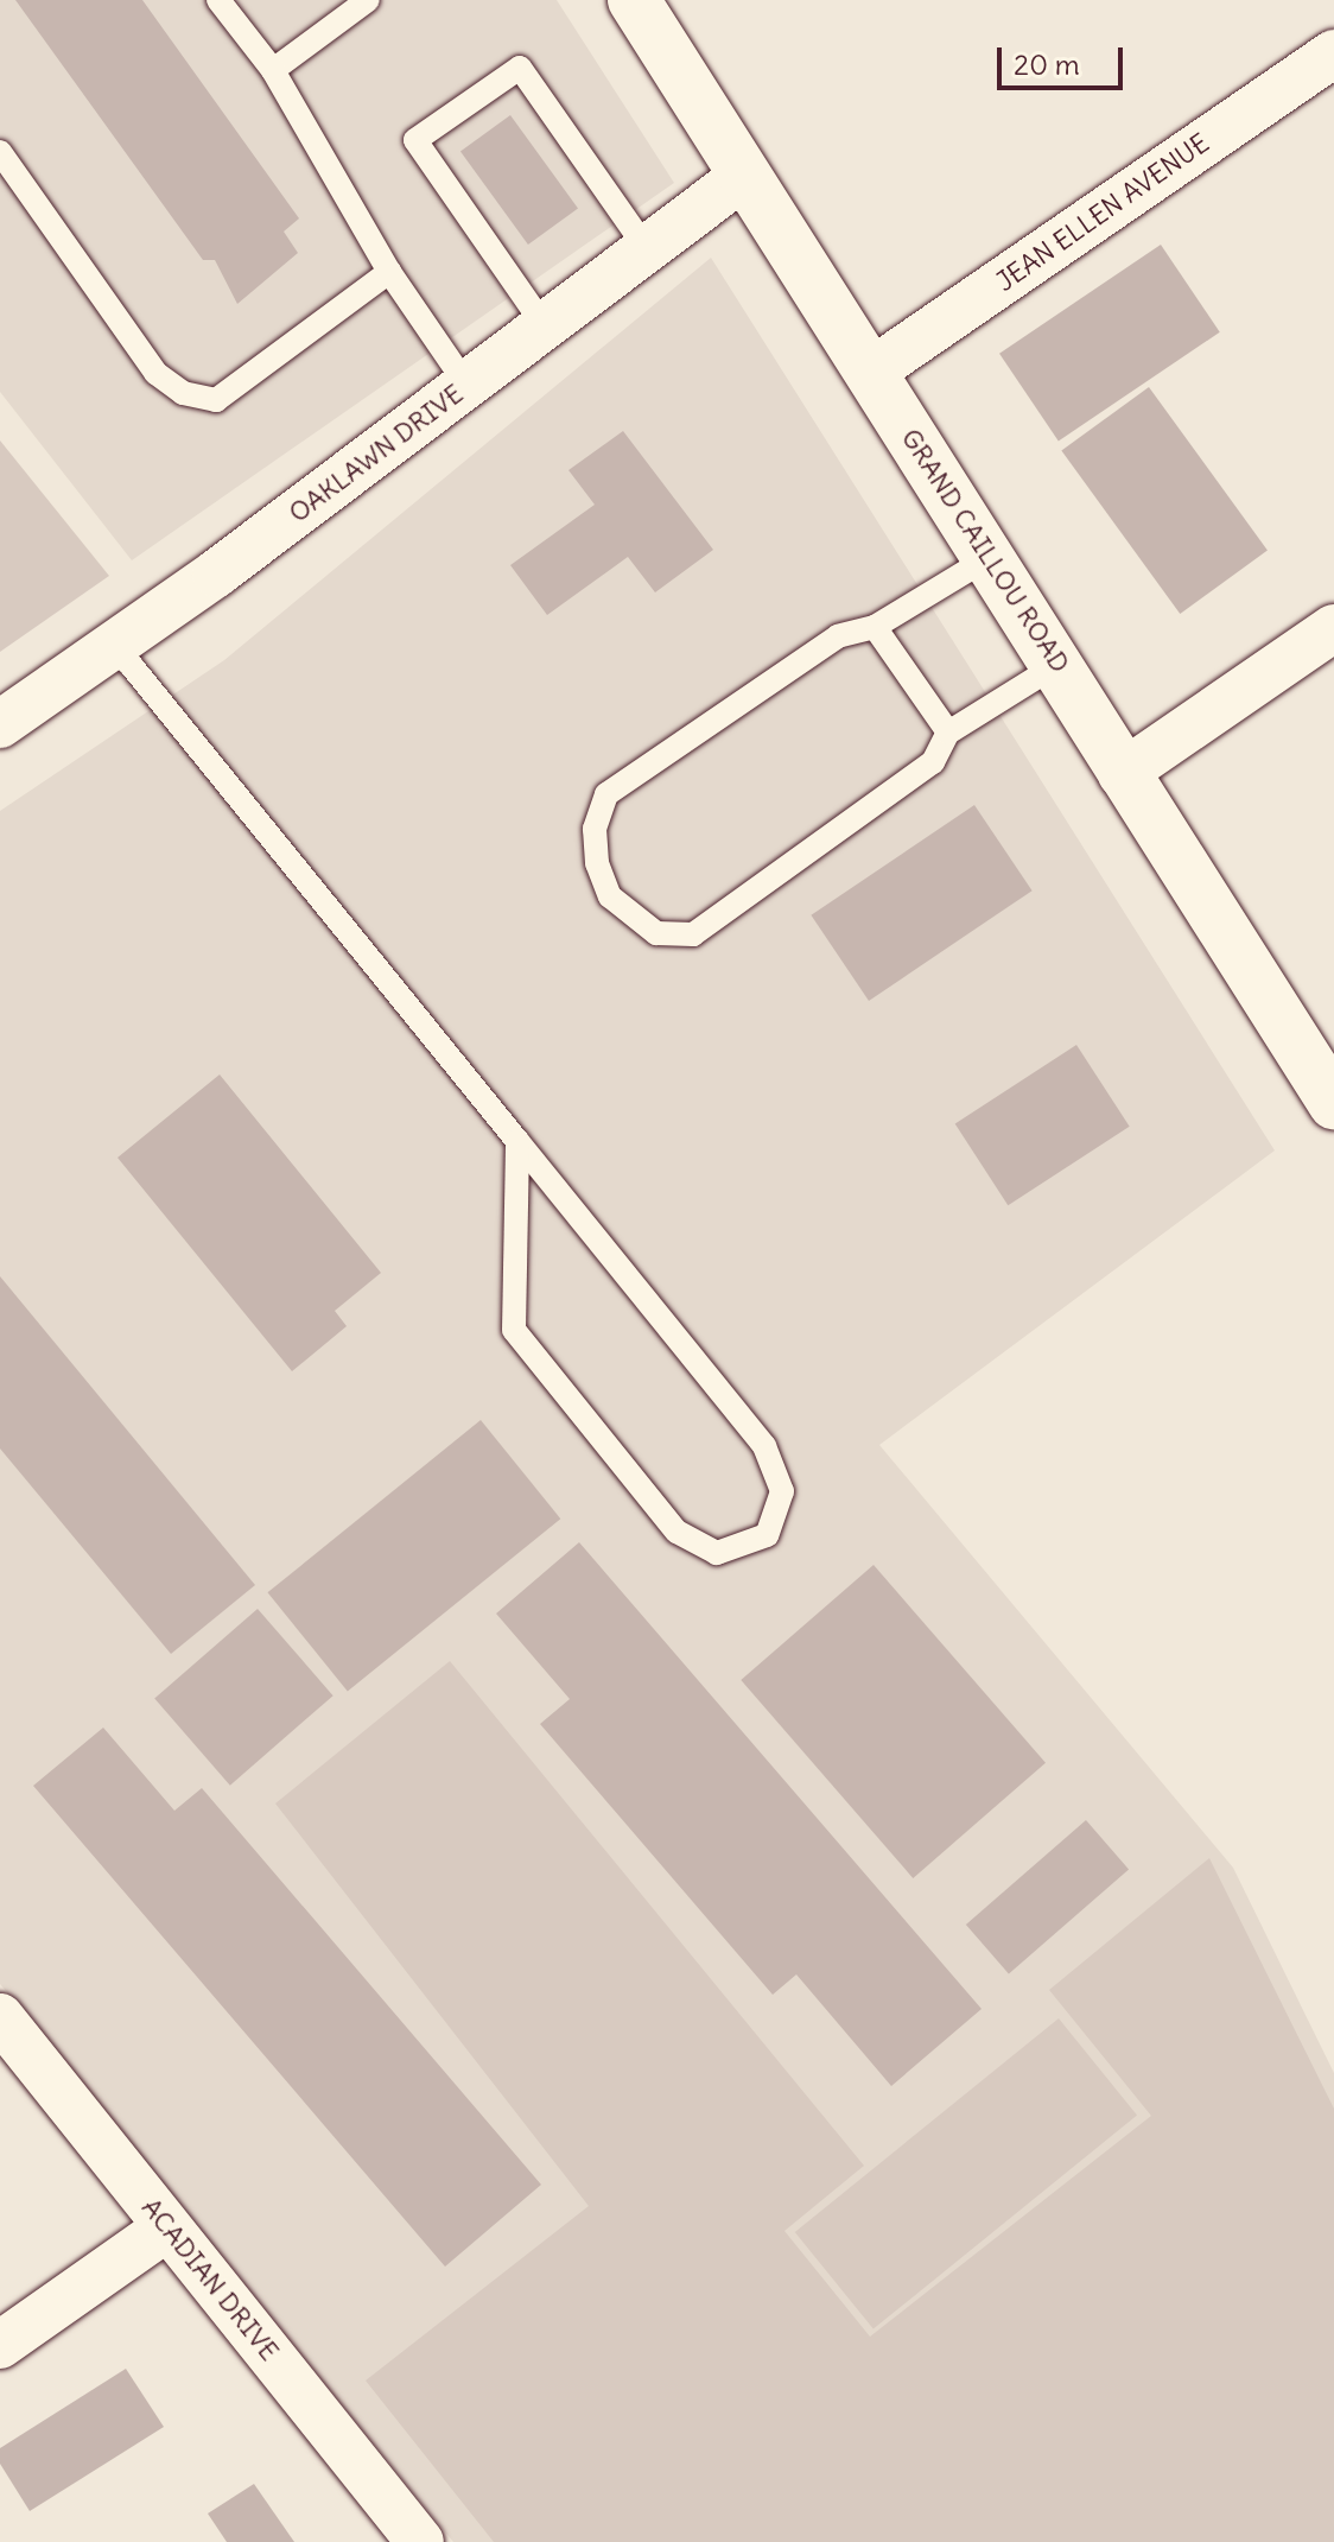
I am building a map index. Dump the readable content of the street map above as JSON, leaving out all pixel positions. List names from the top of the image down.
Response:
{
  "streets": {
    "main road": ["GRAND CAILLOU ROAD"],
    "street": ["JEAN ELLEN AVENUE", "OAKLAWN DRIVE", "ACADIAN DRIVE"]
  },
  "crossings": [
    ["JEAN ELLEN AVENUE", "GRAND CAILLOU ROAD"],
    ["OAKLAWN DRIVE", "GRAND CAILLOU ROAD"]
  ],
  "scale_bar": "20 m"
}
